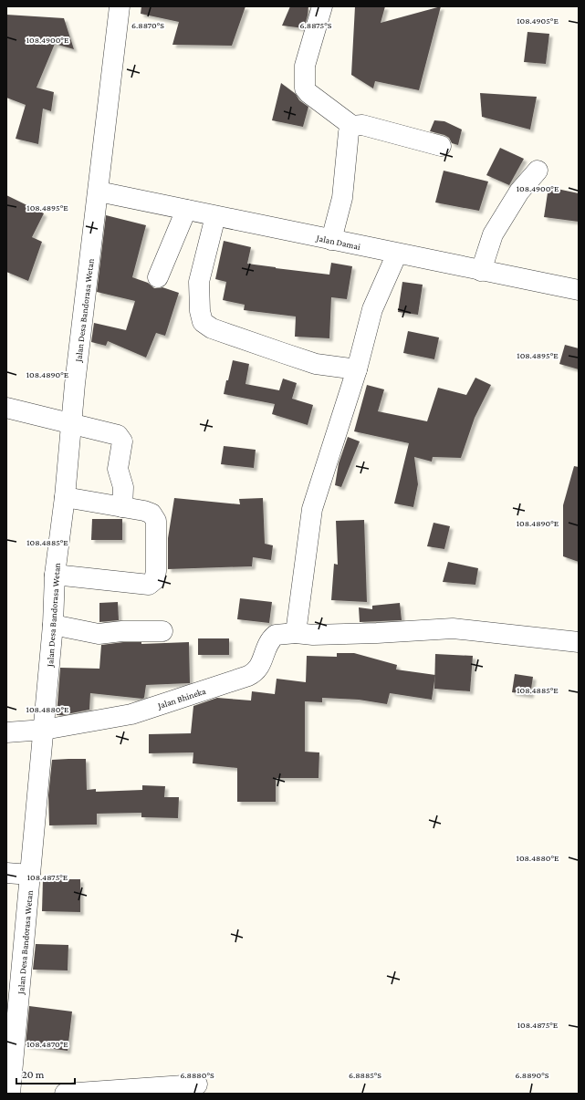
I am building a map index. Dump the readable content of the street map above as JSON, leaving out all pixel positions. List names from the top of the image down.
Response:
{
  "streets": {
    "street": ["Jalan Damai", "Jalan Desa Bandorasa Wetan", "Jalan Bhineka"]
  },
  "crossings": [
    ["Jalan Damai", "Jalan Desa Bandorasa Wetan"],
    ["Jalan Desa Bandorasa Wetan", "Jalan Bhineka"]
  ],
  "scale_bar": "20 m",
  "coordinates": [
    "108.4905°E",
    "6.8870°S",
    "6.8875°S",
    "108.4900°E",
    "108.4895°E",
    "108.4890°E",
    "108.4885°E",
    "108.4880°E",
    "108.4875°E",
    "108.4870°E",
    "6.8880°S",
    "6.8885°S",
    "6.8890°S"
  ]
}
